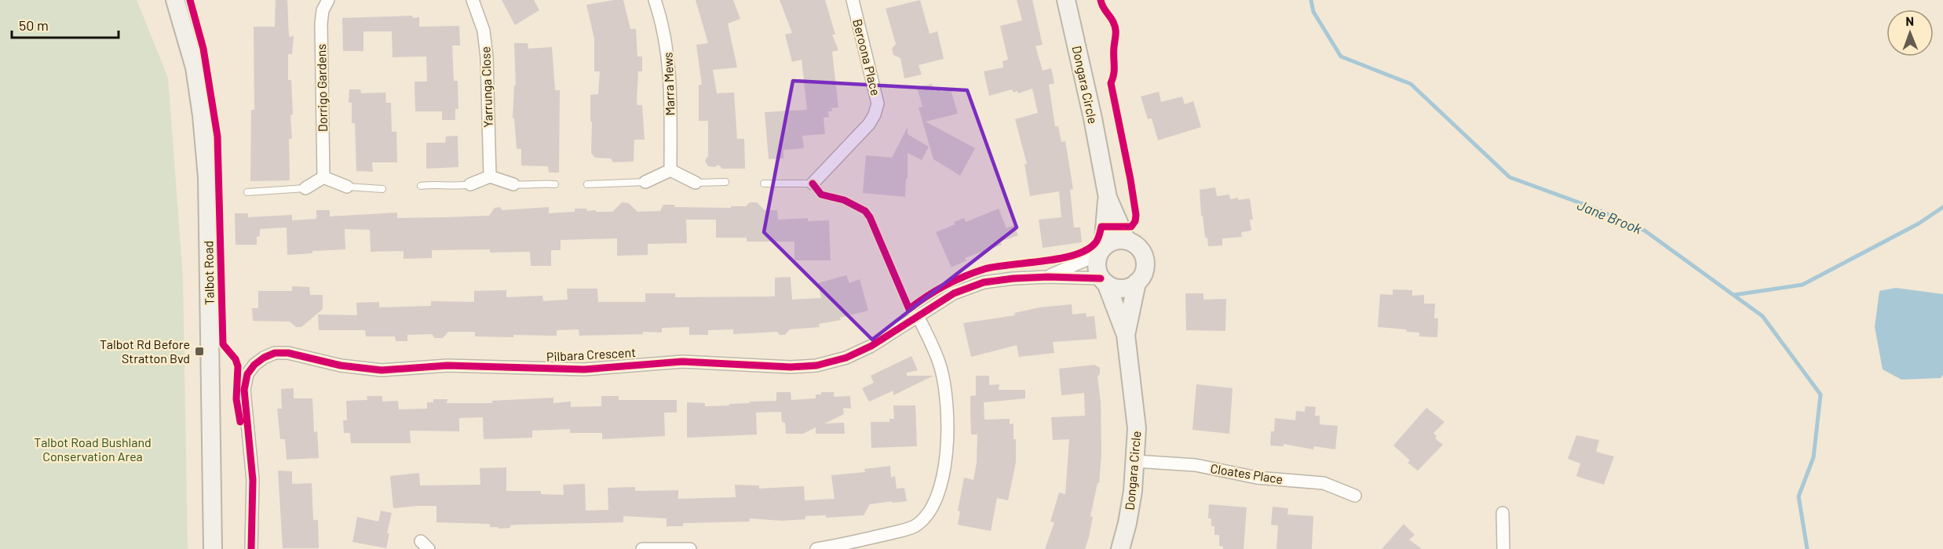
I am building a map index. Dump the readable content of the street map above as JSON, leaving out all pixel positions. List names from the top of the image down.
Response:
{
  "streets": {
    "street": [
      "Beroona Place",
      "Marra Mews",
      "Dongara Circle",
      "Yarrunga Close",
      "Dorrigo Gardens",
      "Talbot Road",
      "Pilbara Crescent",
      "Cloates Place"
    ]
  },
  "crossings": [
    ["Dongara Circle", "Pilbara Crescent"],
    ["Dongara Circle", "Cloates Place"]
  ],
  "water": ["Jane Brook"],
  "parks": ["Talbot Road Bushland Conservation Area"],
  "places": {
    "transit": ["Talbot Rd Before Stratton Bvd"]
  },
  "scale_bar": "50 m",
  "north": "top"
}
